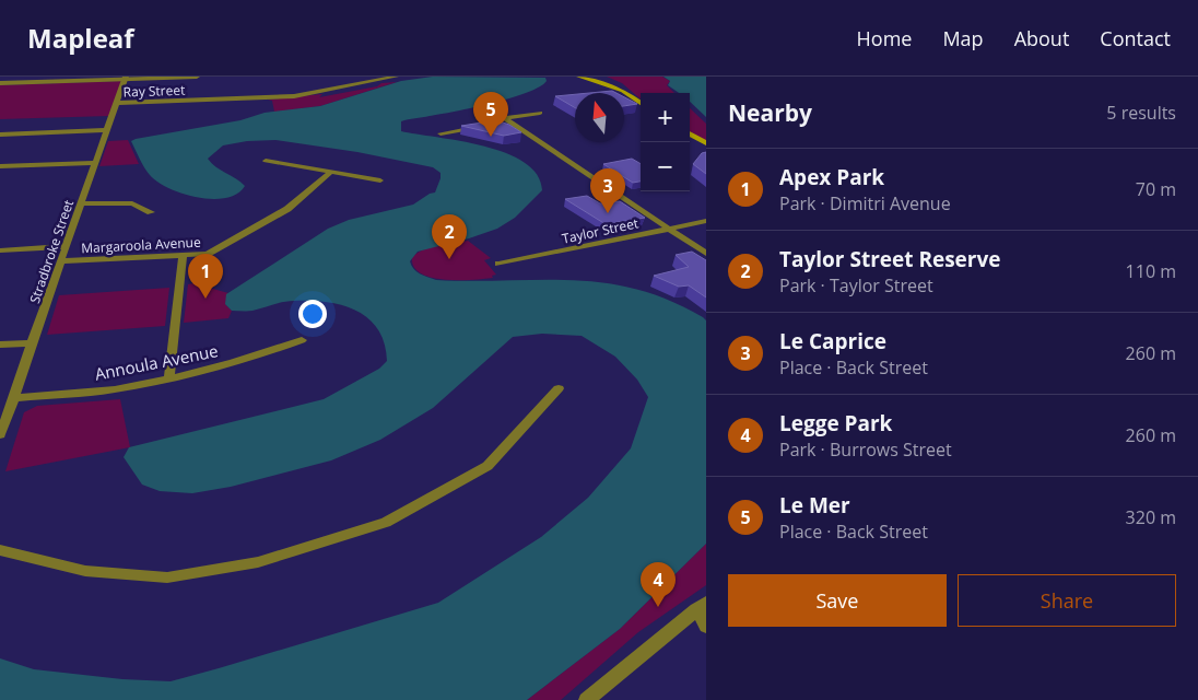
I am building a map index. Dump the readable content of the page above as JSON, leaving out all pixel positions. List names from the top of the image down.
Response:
{
  "streets": {
    "street": [
      "Ray Street",
      "Taylor Street",
      "Margaroola Avenue",
      "Stradbroke Street",
      "Annoula Avenue"
    ]
  },
  "crossings": [
    ["Ray Street", "Stradbroke Street"],
    ["Margaroola Avenue", "Stradbroke Street"],
    ["Stradbroke Street", "Annoula Avenue"]
  ],
  "north": "top",
  "page": {
    "header": "Mapleaf",
    "nav": [
      "Home",
      "Map",
      "About",
      "Contact"
    ],
    "heading": ["Nearby", "5 results"],
    "pins": [
      "5",
      "3",
      "2",
      "1",
      "4"
    ],
    "map_buttons": ["+", "−"],
    "list": [
      {
        "mark": "1",
        "name": "Apex Park",
        "note": "Park · Dimitri Avenue",
        "value": "70 m"
      },
      {
        "mark": "2",
        "name": "Taylor Street Reserve",
        "note": "Park · Taylor Street",
        "value": "110 m"
      },
      {
        "mark": "3",
        "name": "Le Caprice",
        "note": "Place · Back Street",
        "value": "260 m"
      },
      {
        "mark": "4",
        "name": "Legge Park",
        "note": "Park · Burrows Street",
        "value": "260 m"
      },
      {
        "mark": "5",
        "name": "Le Mer",
        "note": "Place · Back Street",
        "value": "320 m"
      }
    ],
    "buttons": ["Save", "Share"]
  }
}
